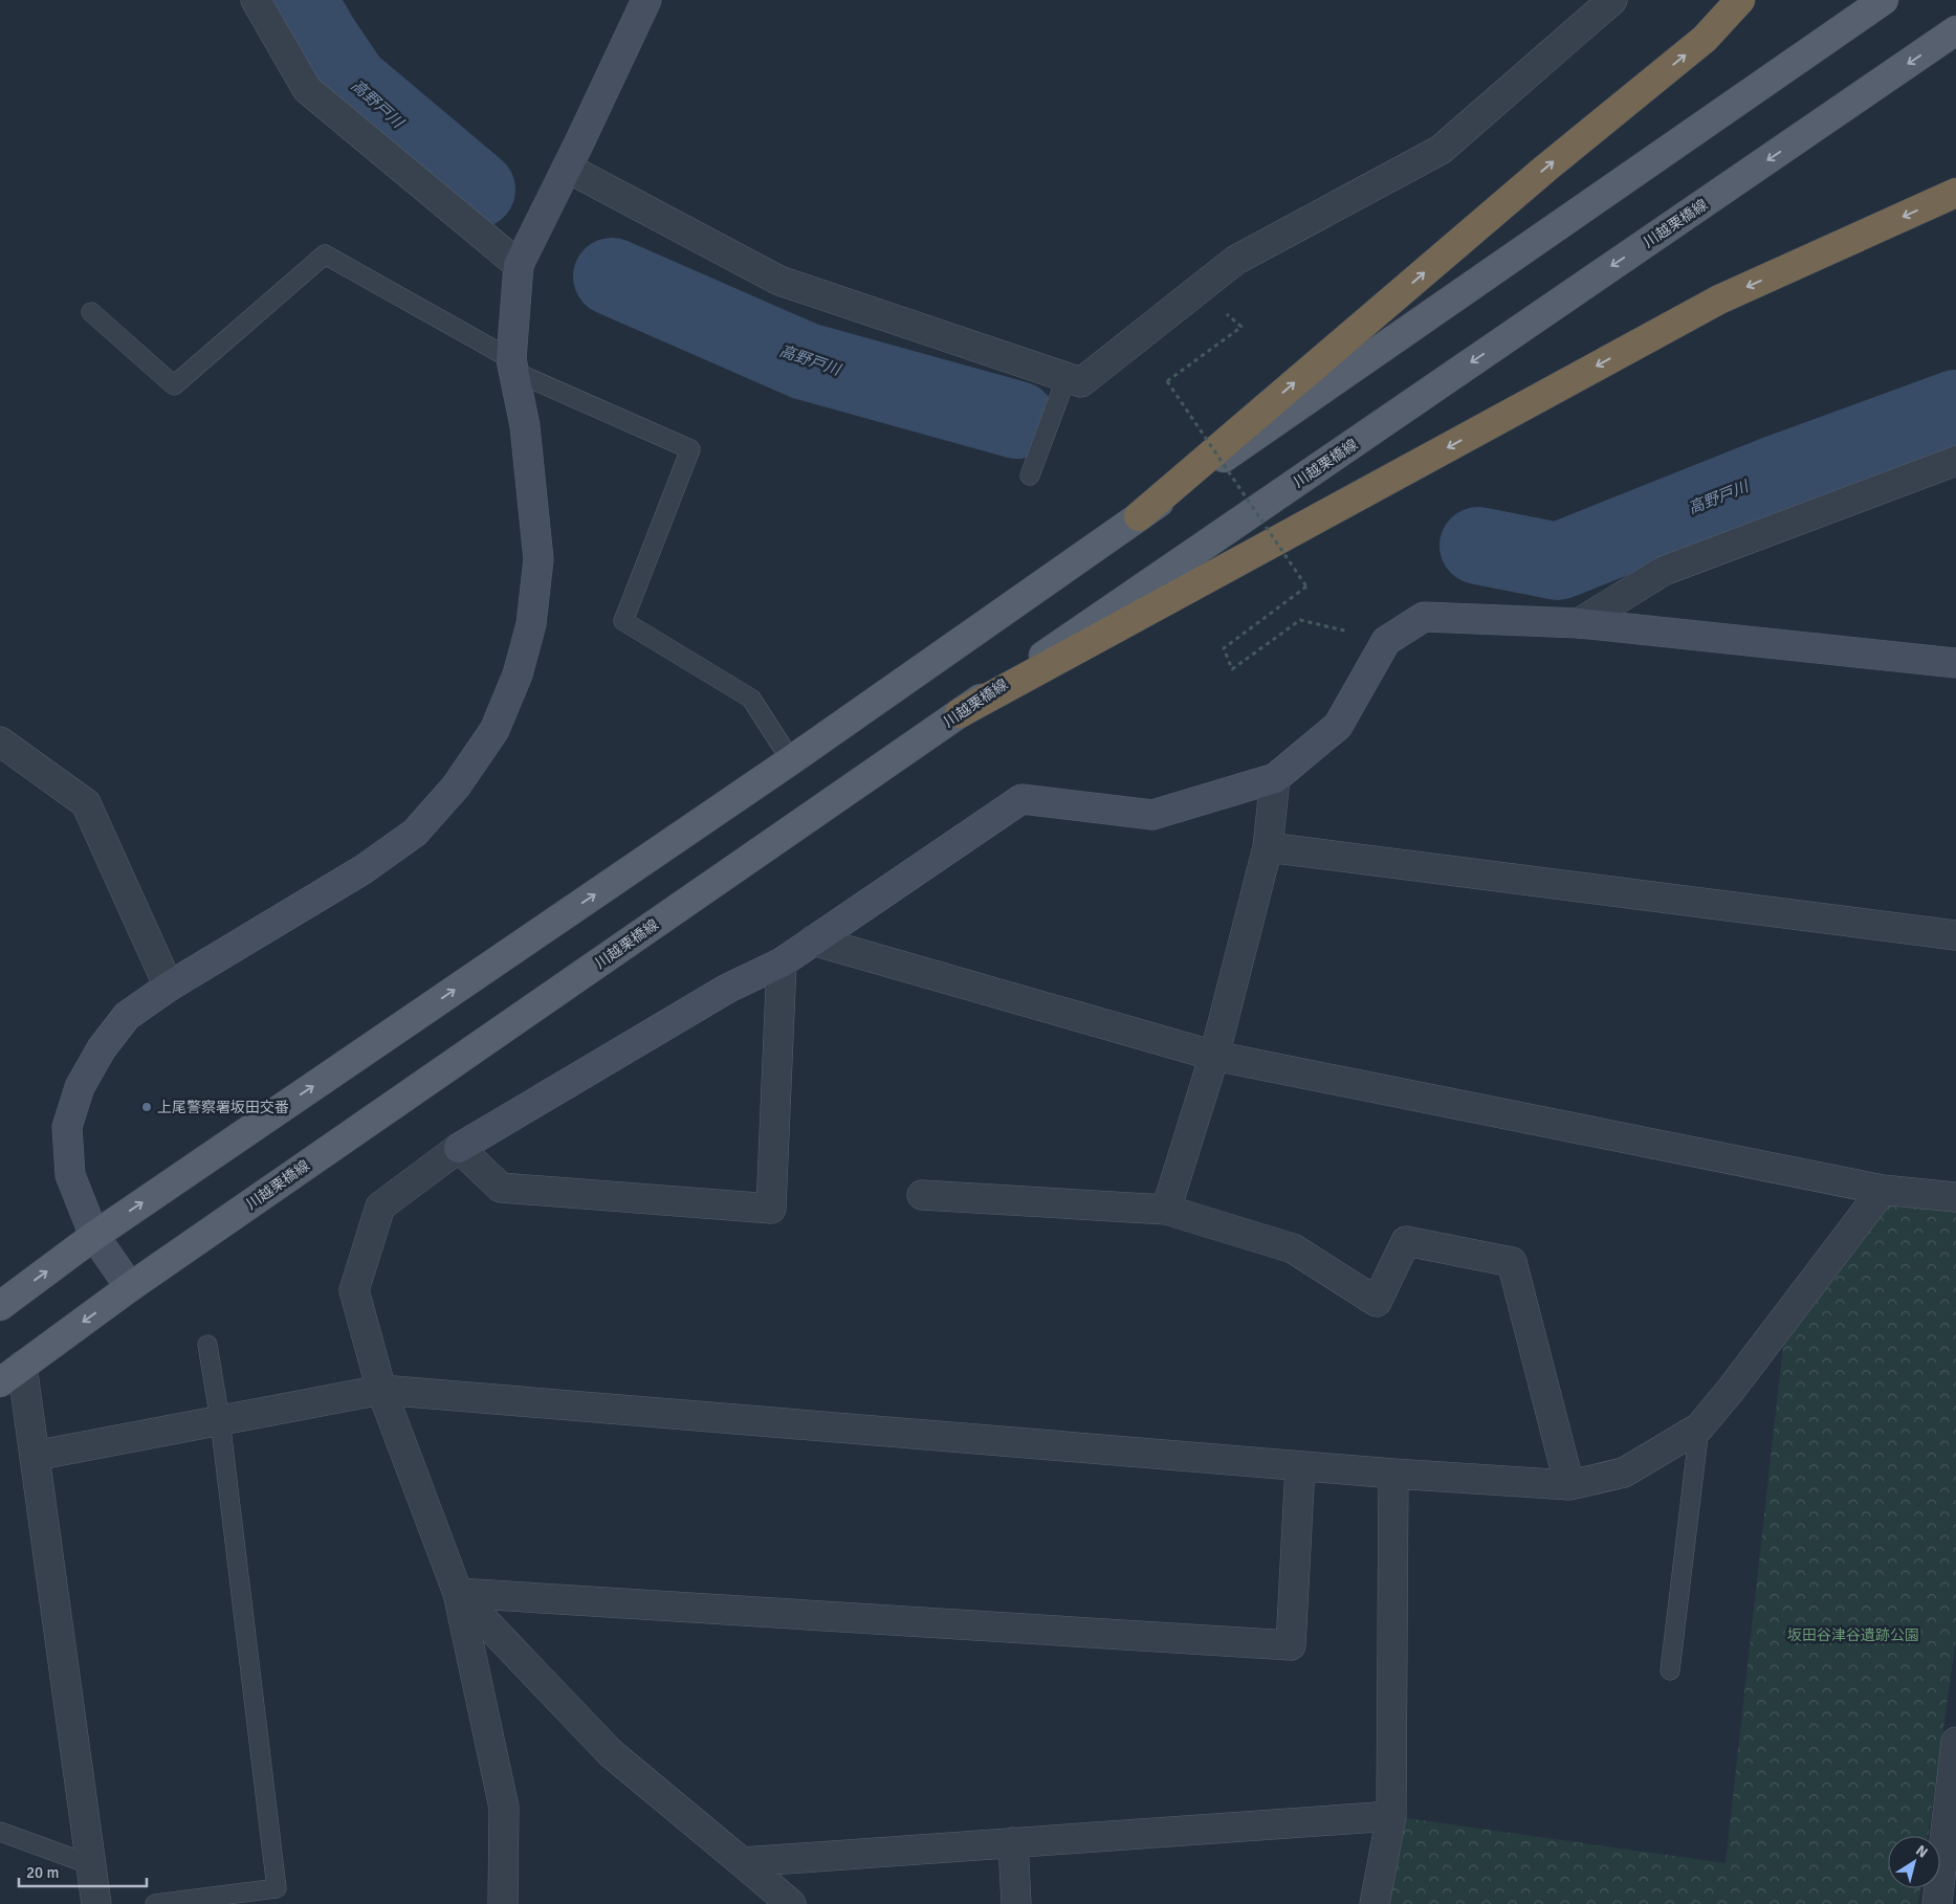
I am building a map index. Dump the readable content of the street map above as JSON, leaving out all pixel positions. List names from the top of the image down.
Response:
{
  "streets": {
    "main road": ["川越栗橋線"]
  },
  "water": ["高野戸川"],
  "parks": ["坂田谷津谷遺跡公園"],
  "places": ["上尾警察署坂田交番"],
  "scale_bar": "20 m",
  "north": "top right"
}
